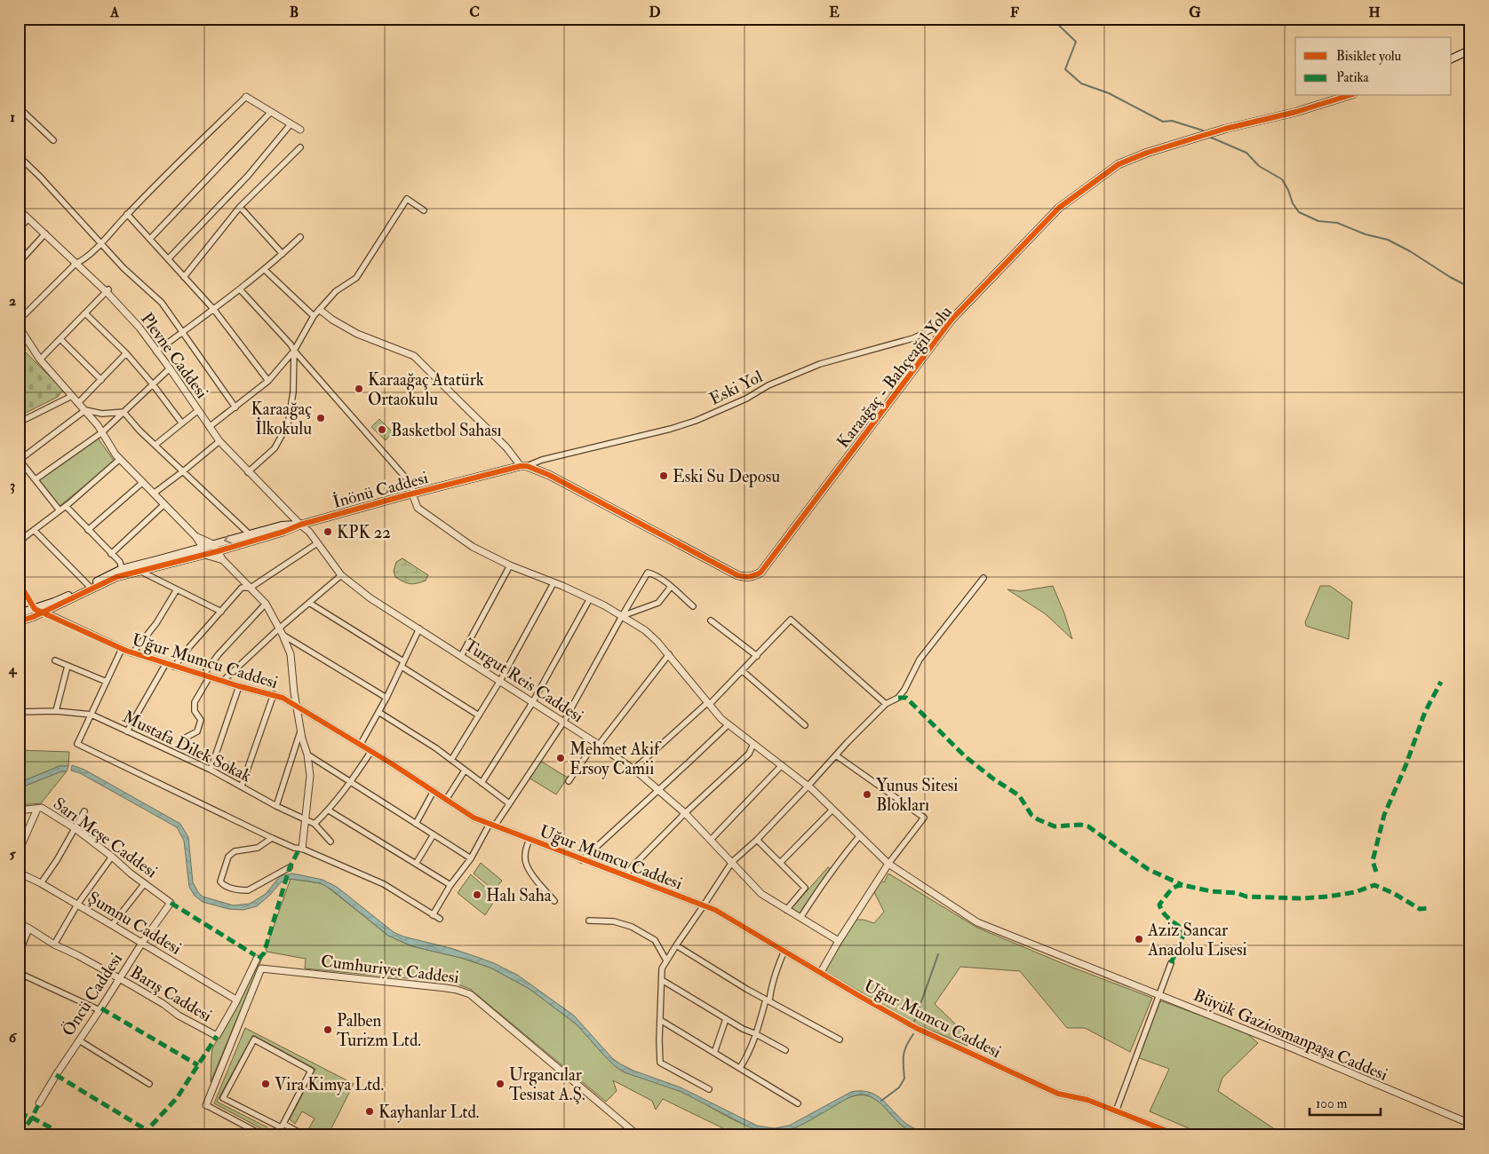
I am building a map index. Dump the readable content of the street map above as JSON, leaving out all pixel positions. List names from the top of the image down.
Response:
{
  "streets": {
    "main road": ["Karaağaç - Bahçeağıl Yolu", "İnönü Caddesi"],
    "street": [
      "Plevne Caddesi",
      "Eski Yol",
      "Uğur Mumcu Caddesi",
      "Turgut Reis Caddesi",
      "Mustafa Dilek Sokak",
      "Sarı Meşe Caddesi",
      "Şumnu Caddesi",
      "Cumhuriyet Caddesi",
      "Barış Caddesi",
      "Öncü Caddesi",
      "Büyük Gaziosmanpaşa Caddesi"
    ]
  },
  "crossings": [
    ["Plevne Caddesi", "İnönü Caddesi"],
    ["Plevne Caddesi", "Turgut Reis Caddesi"],
    ["Karaağaç - Bahçeağıl Yolu", "Eski Yol"],
    ["Karaağaç - Bahçeağıl Yolu", "İnönü Caddesi"],
    ["Eski Yol", "İnönü Caddesi"],
    ["İnönü Caddesi", "Uğur Mumcu Caddesi"],
    ["İnönü Caddesi", "Turgut Reis Caddesi"],
    ["İnönü Caddesi", "Büyük Gaziosmanpaşa Caddesi"],
    ["Sarı Meşe Caddesi", "Öncü Caddesi"],
    ["Şumnu Caddesi", "Öncü Caddesi"],
    ["Barış Caddesi", "Öncü Caddesi"]
  ],
  "places": [
    "Karaağaç Atatürk Ortaokulu",
    "Karaağaç İlkokulu",
    "Basketbol Sahası",
    "Eski Su Deposu",
    "KPK 22",
    "Mehmet Akif Ersoy Camii",
    "Yunus Sitesi Blokları",
    "Halı Saha",
    "Aziz Sancar Anadolu Lisesi",
    "Palben Turizm Ltd.",
    "Vira Kimya Ltd.",
    "Urgancılar Tesisat A.Ş.",
    "Kayhanlar Ltd."
  ],
  "legend": ["Bisiklet yolu", "Patika"],
  "scale_bar": "100 m",
  "grid": {
    "columns": [
      "A",
      "B",
      "C",
      "D",
      "E",
      "F",
      "G",
      "H"
    ],
    "rows": [
      "1",
      "2",
      "3",
      "4",
      "5",
      "6"
    ]
  }
}
